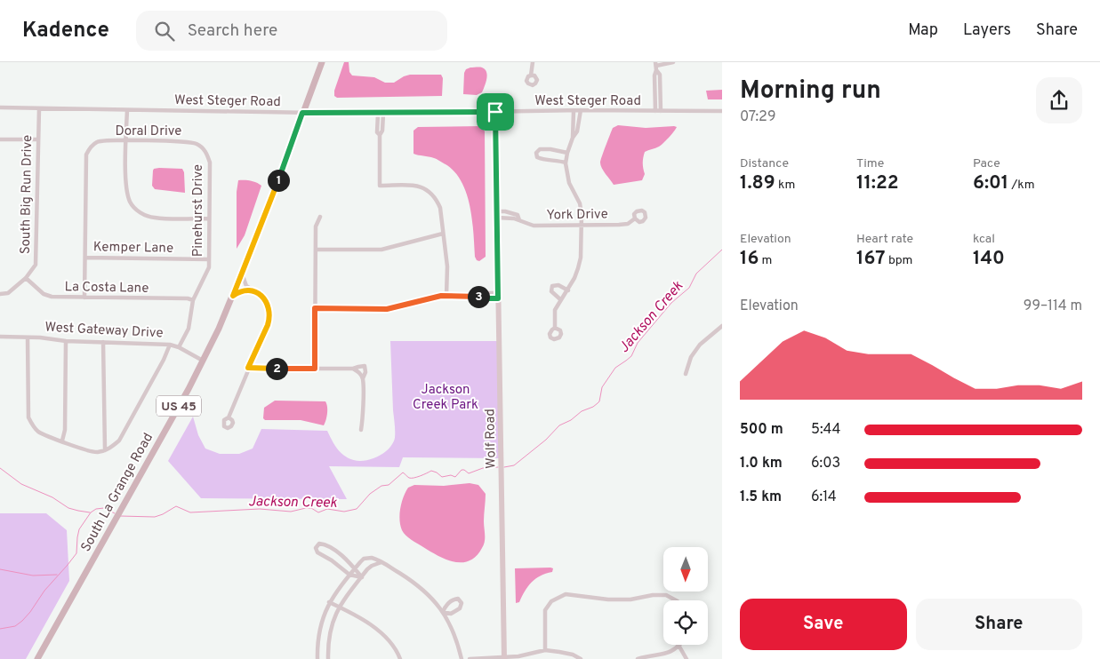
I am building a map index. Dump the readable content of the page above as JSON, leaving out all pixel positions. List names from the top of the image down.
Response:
{
  "streets": {
    "main road": ["US 45", "Wolf Road", "South La Grange Road"],
    "street": [
      "West Steger Road",
      "Doral Drive",
      "South Big Run Drive",
      "Pinehurst Drive",
      "York Drive",
      "Kemper Lane",
      "La Costa Lane",
      "West Gateway Drive"
    ]
  },
  "crossings": [
    ["West Steger Road", "South Big Run Drive"],
    ["West Steger Road", "Wolf Road"],
    ["West Steger Road", "South La Grange Road"],
    ["Doral Drive", "Pinehurst Drive"],
    ["Doral Drive", "Kemper Lane"],
    ["South Big Run Drive", "La Costa Lane"],
    ["Pinehurst Drive", "Kemper Lane"],
    ["Pinehurst Drive", "La Costa Lane"],
    ["Pinehurst Drive", "West Gateway Drive"],
    ["York Drive", "Wolf Road"],
    ["West Gateway Drive", "South La Grange Road"]
  ],
  "water": ["Jackson Creek"],
  "parks": ["Jackson Creek Park"],
  "north": "bottom",
  "page": {
    "header": "Kadence",
    "search": "Search here",
    "nav": ["Map", "Layers", "Share"],
    "heading": ["Morning run", "07:29"],
    "stats": [
      ["Distance", "1.89 km"],
      ["Time", "11:22"],
      ["Pace", "6:01 /km"],
      ["Elevation", "16 m"],
      ["Heart rate", "167 bpm"],
      ["kcal", "140"]
    ],
    "pins": ["1", "3", "2"],
    "chart": ["Elevation", "99–114 m"],
    "list": [
      {
        "name": "500 m",
        "note": "5:44"
      },
      {
        "name": "1.0 km",
        "note": "6:03"
      },
      {
        "name": "1.5 km",
        "note": "6:14"
      }
    ],
    "buttons": ["Save", "Share"]
  }
}
